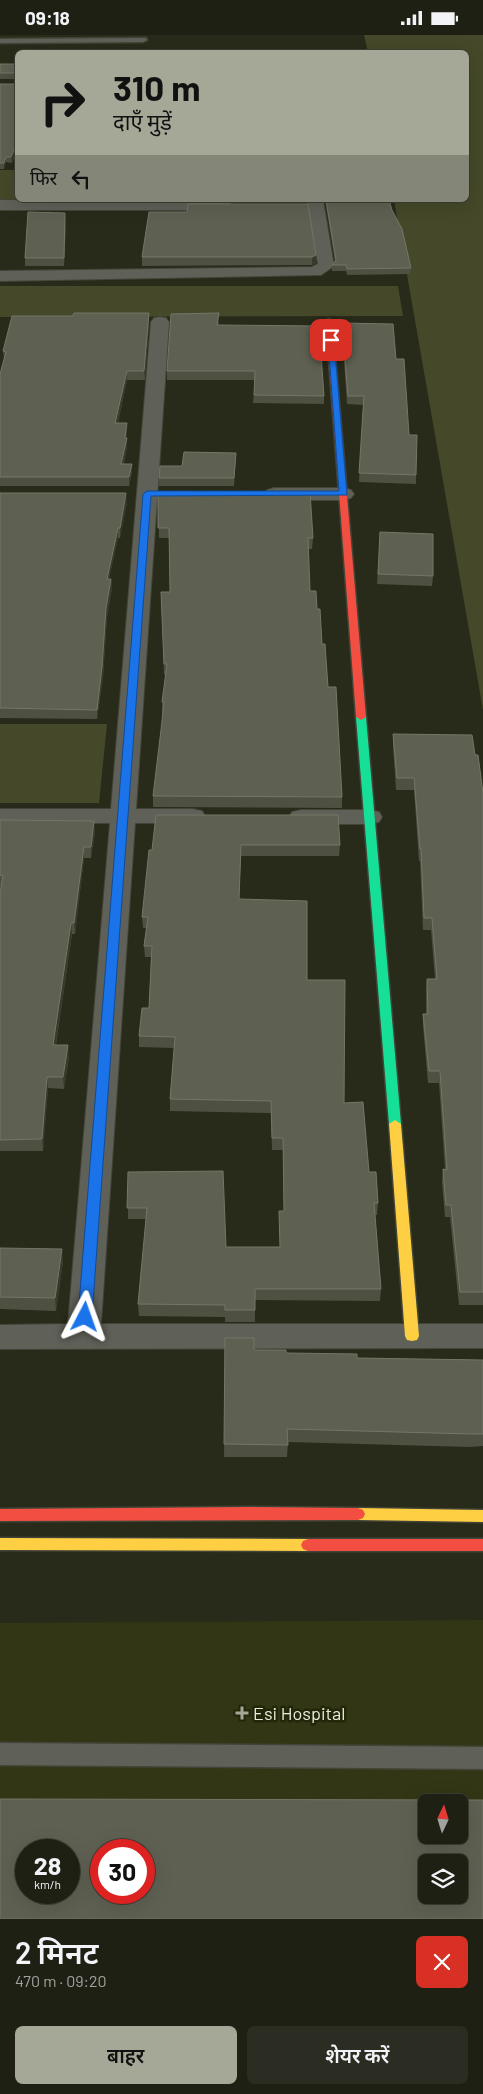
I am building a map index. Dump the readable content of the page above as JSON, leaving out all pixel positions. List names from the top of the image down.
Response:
{
  "places": {
    "health": ["Esi Hospital"]
  },
  "north": "top",
  "page": {
    "status": "09:18",
    "turn": ["310 m", "दाएँ मुड़ें"],
    "then": "फिर",
    "speed": "28 km/h",
    "limit": "30",
    "heading": ["2 मिनट", "470 m · 09:20"],
    "buttons": ["बाहर", "शेयर करें"]
  }
}
